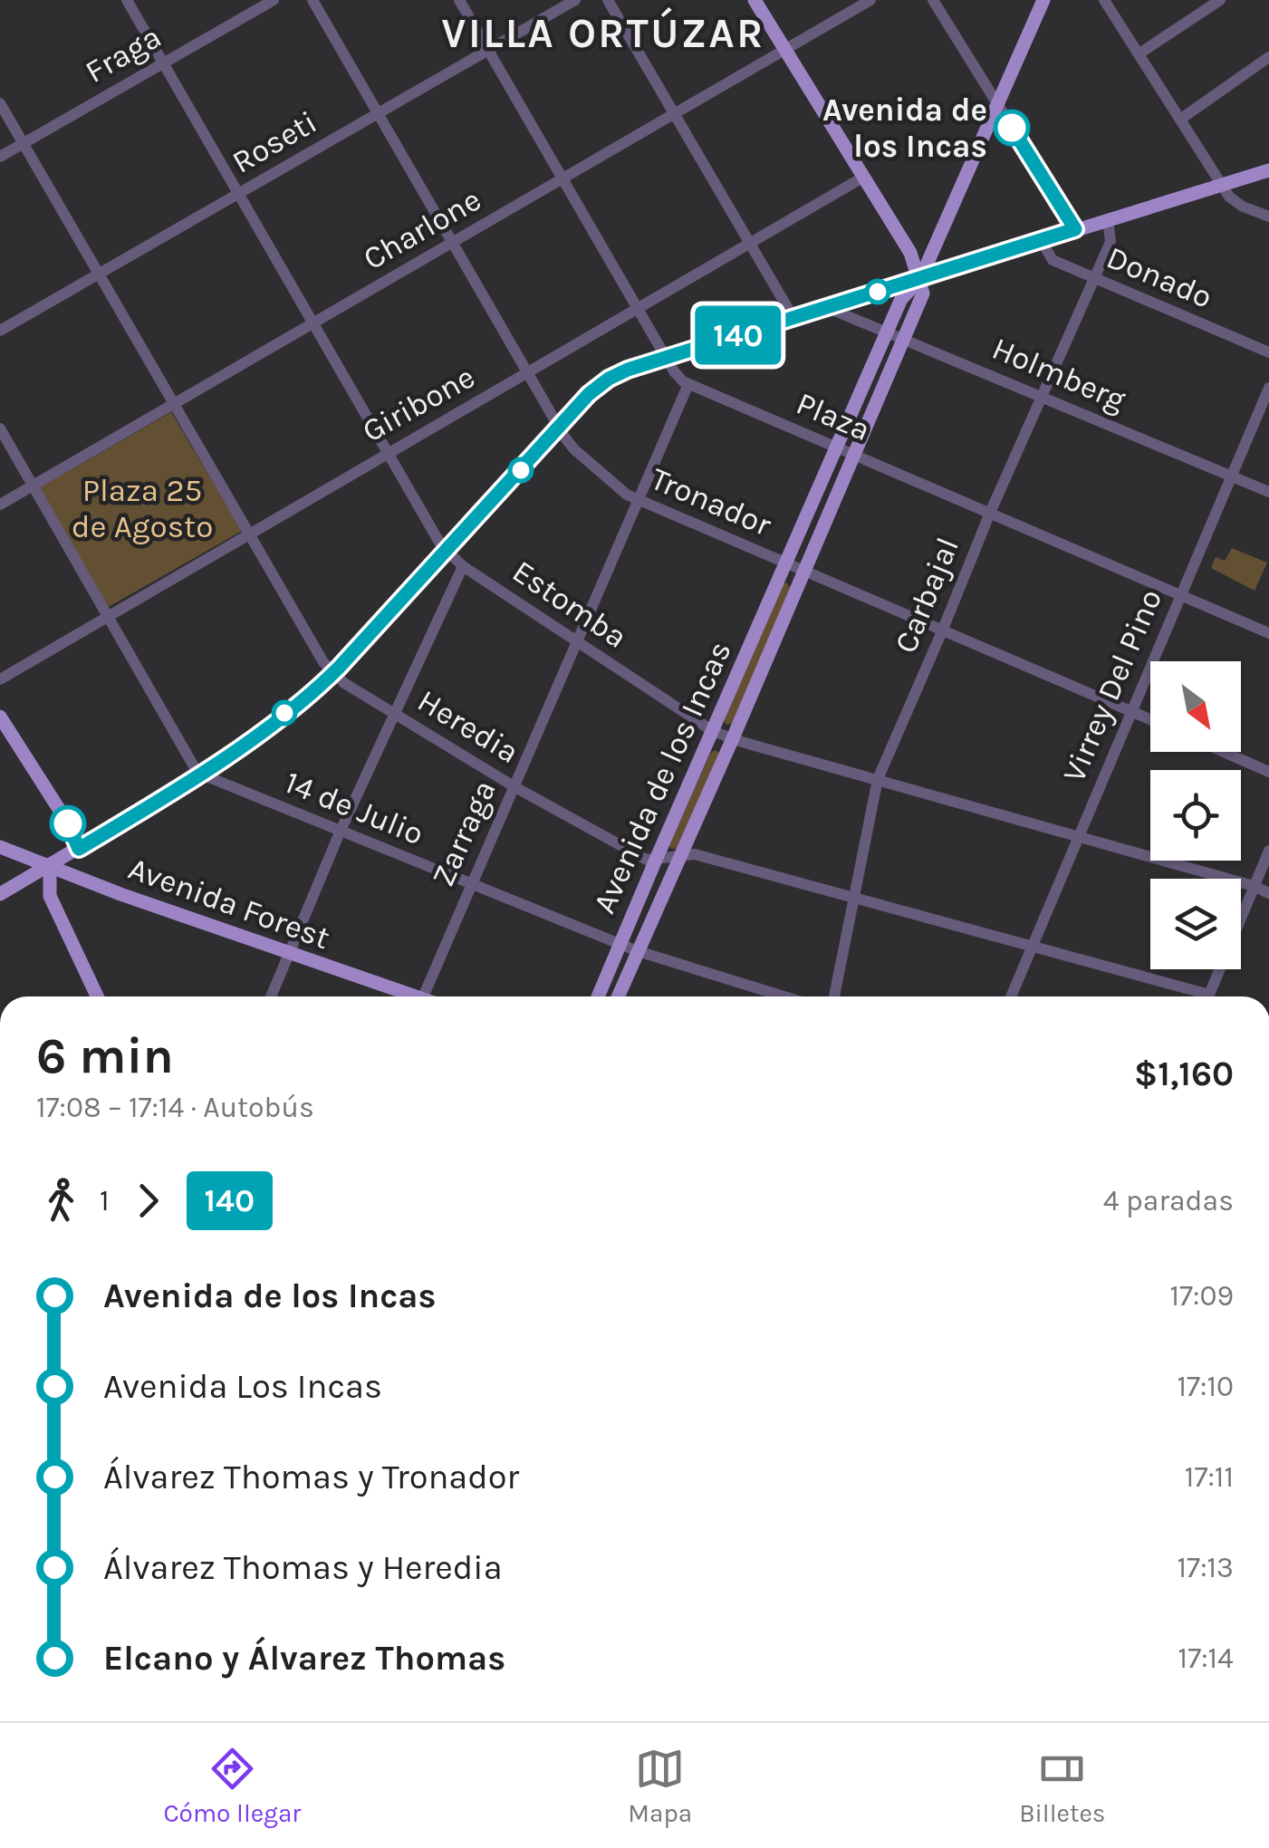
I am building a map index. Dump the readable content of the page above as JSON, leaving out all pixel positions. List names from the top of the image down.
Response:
{
  "streets": {
    "main road": ["Avenida de los Incas", "Avenida Forest"],
    "street": [
      "Fraga",
      "Roseti",
      "Charlone",
      "Donado",
      "Holmberg",
      "Giribone",
      "Plaza",
      "Tronador",
      "Carbajal",
      "Estomba",
      "Virrey Del Pino",
      "Heredia",
      "14 de Julio",
      "Zarraga"
    ]
  },
  "crossings": [
    ["Fraga", "Estomba"],
    ["Fraga", "Heredia"],
    ["Roseti", "Plaza"],
    ["Roseti", "Tronador"],
    ["Roseti", "Estomba"],
    ["Roseti", "Heredia"],
    ["Charlone", "Plaza"],
    ["Charlone", "Tronador"],
    ["Charlone", "Estomba"],
    ["Charlone", "Heredia"],
    ["Donado", "Carbajal"],
    ["Donado", "Avenida de los Incas"],
    ["Holmberg", "Carbajal"],
    ["Holmberg", "Virrey Del Pino"],
    ["Holmberg", "Avenida de los Incas"],
    ["Giribone", "Plaza"],
    ["Giribone", "Tronador"],
    ["Giribone", "Estomba"],
    ["Giribone", "Heredia"],
    ["Plaza", "Carbajal"],
    ["Plaza", "Virrey Del Pino"],
    ["Plaza", "Avenida de los Incas"],
    ["Plaza", "Zarraga"],
    ["Tronador", "Carbajal"],
    ["Tronador", "Virrey Del Pino"],
    ["Tronador", "Avenida de los Incas"],
    ["Tronador", "Zarraga"],
    ["Carbajal", "Estomba"],
    ["Carbajal", "Heredia"],
    ["Estomba", "Virrey Del Pino"],
    ["Estomba", "Avenida de los Incas"],
    ["Estomba", "Zarraga"],
    ["Virrey Del Pino", "Heredia"],
    ["Heredia", "Avenida de los Incas"],
    ["Heredia", "Zarraga"],
    ["Avenida de los Incas", "14 de Julio"],
    ["14 de Julio", "Zarraga"]
  ],
  "districts": ["VILLA ORTÚZAR"],
  "parks": ["Plaza 25 de Agosto"],
  "places": ["Avenida de los Incas"],
  "lines": ["bus line 140"],
  "north": "bottom right",
  "page": {
    "on_map": "140",
    "heading": ["6 min", "17:08 – 17:14 · Autobús", "$1,160"],
    "legs": ["1", "140", "4 paradas"],
    "list": [
      {
        "name": "Avenida de los Incas",
        "value": "17:09"
      },
      {
        "name": "Avenida Los Incas",
        "value": "17:10"
      },
      {
        "name": "Álvarez Thomas y Tronador",
        "value": "17:11"
      },
      {
        "name": "Álvarez Thomas y Heredia",
        "value": "17:13"
      },
      {
        "name": "Elcano y Álvarez Thomas",
        "value": "17:14"
      }
    ],
    "tabs": ["Cómo llegar", "Mapa", "Billetes"]
  }
}
